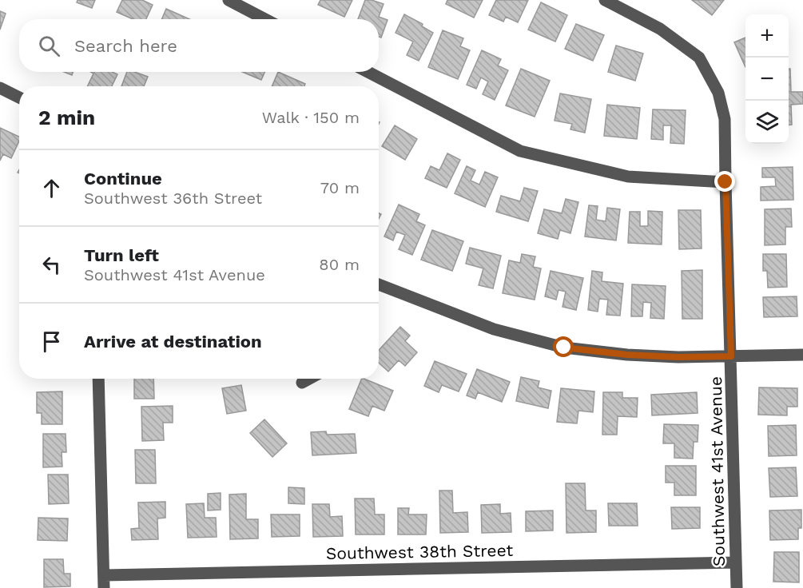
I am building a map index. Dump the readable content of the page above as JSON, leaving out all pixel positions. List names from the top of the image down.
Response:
{
  "streets": {
    "street": ["Southwest 41st Avenue", "Southwest 38th Street"]
  },
  "crossings": [
    ["Southwest 41st Avenue", "Southwest 38th Street"]
  ],
  "page": {
    "map_buttons": ["+", "−"],
    "search": "Search here",
    "heading": ["2 min", "Walk · 150 m"],
    "list": [
      ["Continue", "Southwest 36th Street", "70 m"],
      ["Turn left", "Southwest 41st Avenue", "80 m"],
      "Arrive at destination"
    ]
  }
}
